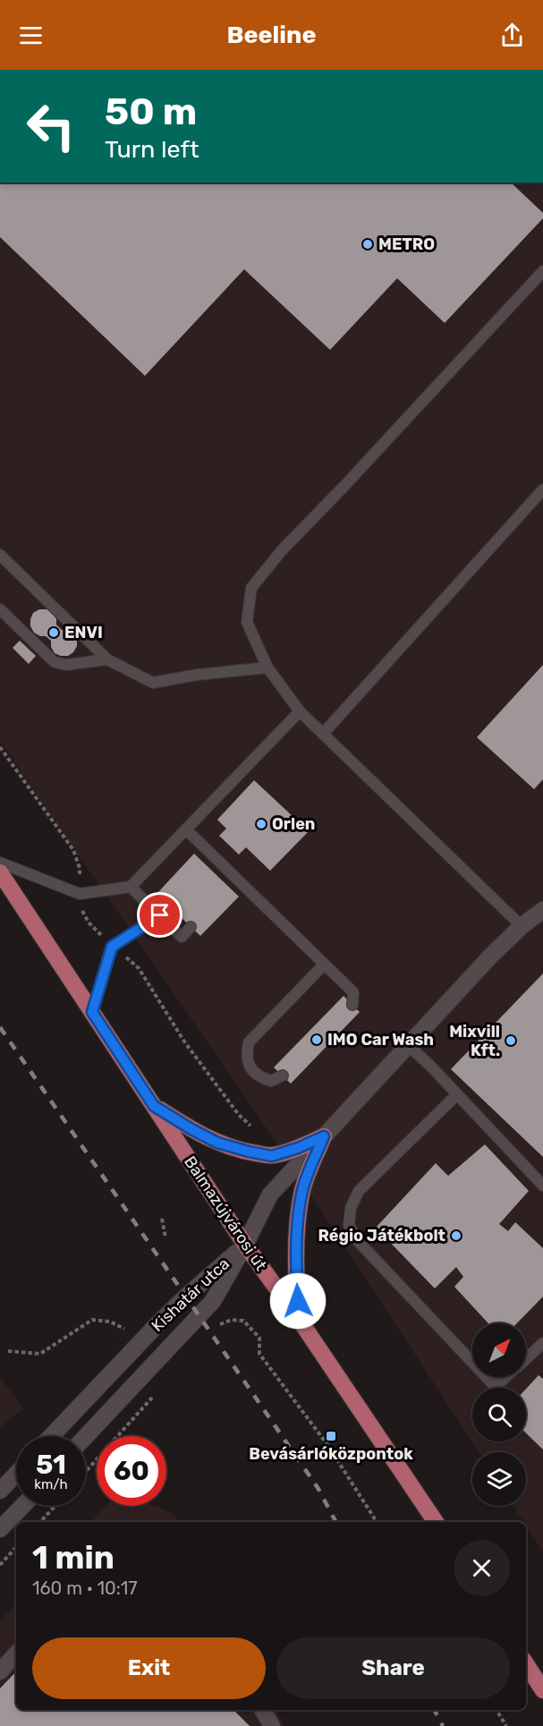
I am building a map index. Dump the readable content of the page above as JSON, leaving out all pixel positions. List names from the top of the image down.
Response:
{
  "streets": {
    "main road": ["Balmazújvárosi út"],
    "street": ["Kishatár utca"]
  },
  "crossings": [
    ["Balmazújvárosi út", "Kishatár utca"]
  ],
  "places": {
    "other": [
      "METRO",
      "ENVI",
      "Orlen",
      "IMO Car Wash",
      "Mixvill Kft.",
      "Régio Játékbolt"
    ],
    "transit": ["Bevásárlóközpontok"]
  },
  "north": "top right",
  "page": {
    "header": "Beeline",
    "turn": ["50 m", "Turn left"],
    "speed": "51 km/h",
    "limit": "60",
    "heading": ["1 min", "160 m · 10:17"],
    "buttons": ["Exit", "Share"]
  }
}
